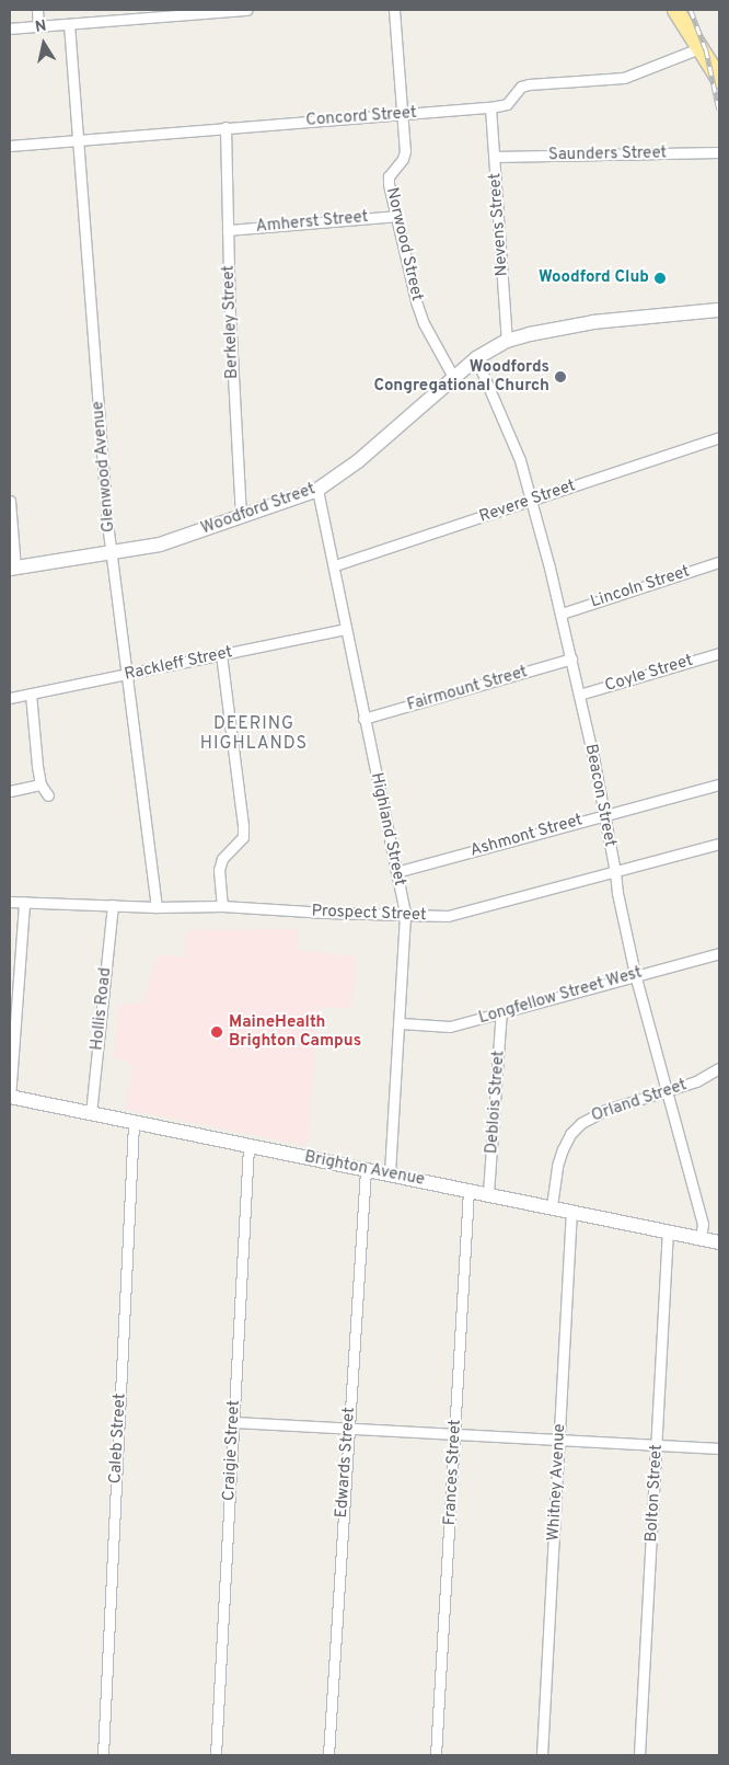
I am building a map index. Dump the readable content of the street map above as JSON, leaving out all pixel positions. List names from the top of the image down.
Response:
{
  "streets": {
    "main road": ["Woodford Street", "Brighton Avenue"],
    "street": [
      "Concord Street",
      "Saunders Street",
      "Amherst Street",
      "Nevens Street",
      "Norwood Street",
      "Berkeley Street",
      "Glenwood Avenue",
      "Revere Street",
      "Lincoln Street",
      "Rackleff Street",
      "Coyle Street",
      "Fairmount Street",
      "Beacon Street",
      "Highland Street",
      "Ashmont Street",
      "Prospect Street",
      "Longfellow Street West",
      "Hollis Road",
      "Orland Street",
      "Deblois Street",
      "Caleb Street",
      "Craigie Street",
      "Edwards Street",
      "Frances Street",
      "Whitney Avenue",
      "Bolton Street"
    ]
  },
  "crossings": [
    ["Concord Street", "Nevens Street"],
    ["Concord Street", "Norwood Street"],
    ["Concord Street", "Berkeley Street"],
    ["Concord Street", "Glenwood Avenue"],
    ["Saunders Street", "Nevens Street"],
    ["Amherst Street", "Norwood Street"],
    ["Amherst Street", "Berkeley Street"],
    ["Nevens Street", "Woodford Street"],
    ["Norwood Street", "Woodford Street"],
    ["Berkeley Street", "Woodford Street"],
    ["Glenwood Avenue", "Woodford Street"],
    ["Glenwood Avenue", "Rackleff Street"],
    ["Glenwood Avenue", "Prospect Street"],
    ["Revere Street", "Beacon Street"],
    ["Revere Street", "Highland Street"],
    ["Woodford Street", "Beacon Street"],
    ["Woodford Street", "Highland Street"],
    ["Lincoln Street", "Beacon Street"],
    ["Rackleff Street", "Highland Street"],
    ["Coyle Street", "Beacon Street"],
    ["Fairmount Street", "Beacon Street"],
    ["Fairmount Street", "Highland Street"],
    ["Beacon Street", "Ashmont Street"],
    ["Beacon Street", "Prospect Street"],
    ["Beacon Street", "Longfellow Street West"],
    ["Beacon Street", "Orland Street"],
    ["Beacon Street", "Brighton Avenue"],
    ["Highland Street", "Ashmont Street"],
    ["Highland Street", "Prospect Street"],
    ["Highland Street", "Longfellow Street West"],
    ["Highland Street", "Brighton Avenue"],
    ["Prospect Street", "Hollis Road"],
    ["Longfellow Street West", "Deblois Street"],
    ["Hollis Road", "Brighton Avenue"],
    ["Orland Street", "Brighton Avenue"],
    ["Deblois Street", "Brighton Avenue"],
    ["Brighton Avenue", "Caleb Street"],
    ["Brighton Avenue", "Craigie Street"],
    ["Brighton Avenue", "Edwards Street"],
    ["Brighton Avenue", "Frances Street"],
    ["Brighton Avenue", "Whitney Avenue"],
    ["Brighton Avenue", "Bolton Street"]
  ],
  "districts": ["DEERING HIGHLANDS"],
  "places": ["Woodford Club", "Woodfords Congregational Church", "MaineHealth Brighton Campus"],
  "north": "top"
}
